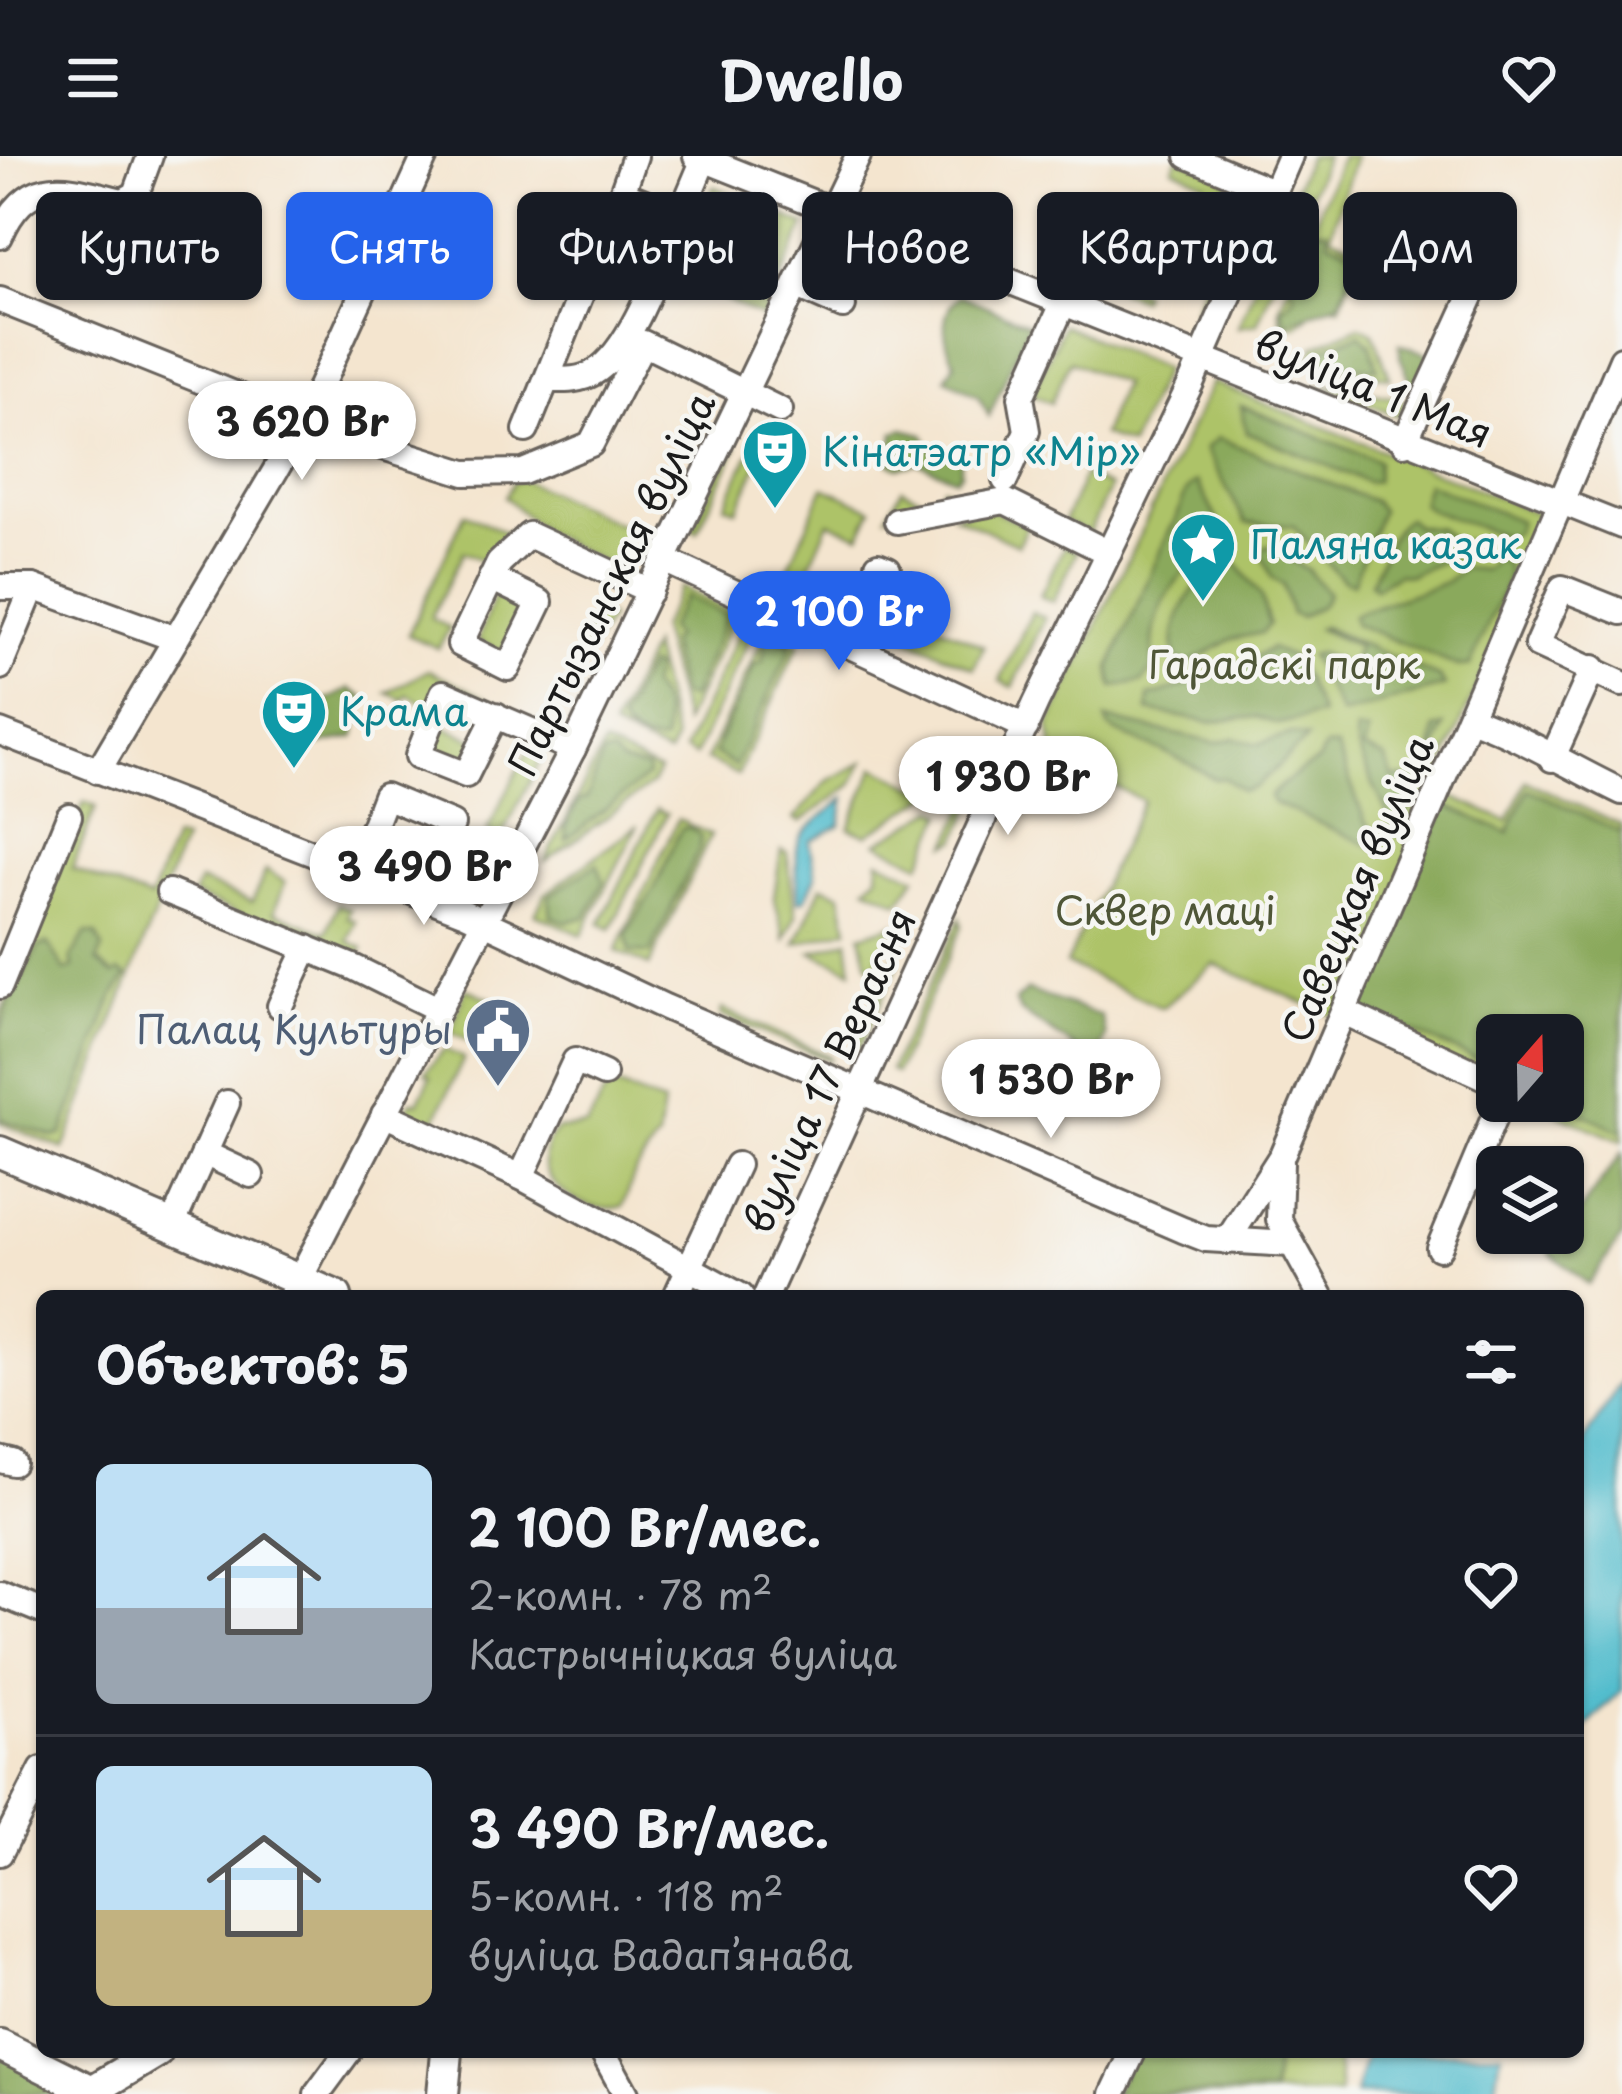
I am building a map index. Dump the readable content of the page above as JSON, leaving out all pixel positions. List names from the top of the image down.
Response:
{
  "streets": {
    "street": [
      "вуліца 1 Мая",
      "Партызанская вуліца",
      "Савецкая вуліца",
      "вуліца 17 Верасня"
    ]
  },
  "crossings": [
    ["вуліца 1 Мая", "Савецкая вуліца"],
    ["вуліца 1 Мая", "вуліца 17 Верасня"]
  ],
  "parks": ["Гарадскі парк", "Сквер маці"],
  "places": {
    "theatre": ["Кінатэатр «Мір»", "Крама"],
    "place": ["Паляна казак"],
    "public building": ["Палац Культуры"]
  },
  "north": "top",
  "page": {
    "header": "Dwello",
    "chip": [
      "Купить",
      "Снять",
      "Фильтры",
      "Новое",
      "Квартира",
      "Дом"
    ],
    "price": [
      "3 620 Br",
      "2 100 Br",
      "1 930 Br",
      "3 490 Br",
      "1 530 Br"
    ],
    "heading": "Объектов: 5",
    "list": [
      {
        "name": "2 100 Br/мес.",
        "note": "2-комн. · 78 m² · Кастрычніцкая вуліца"
      },
      {
        "name": "3 490 Br/мес.",
        "note": "5-комн. · 118 m² · вуліца Вадапʼянава"
      }
    ]
  }
}
